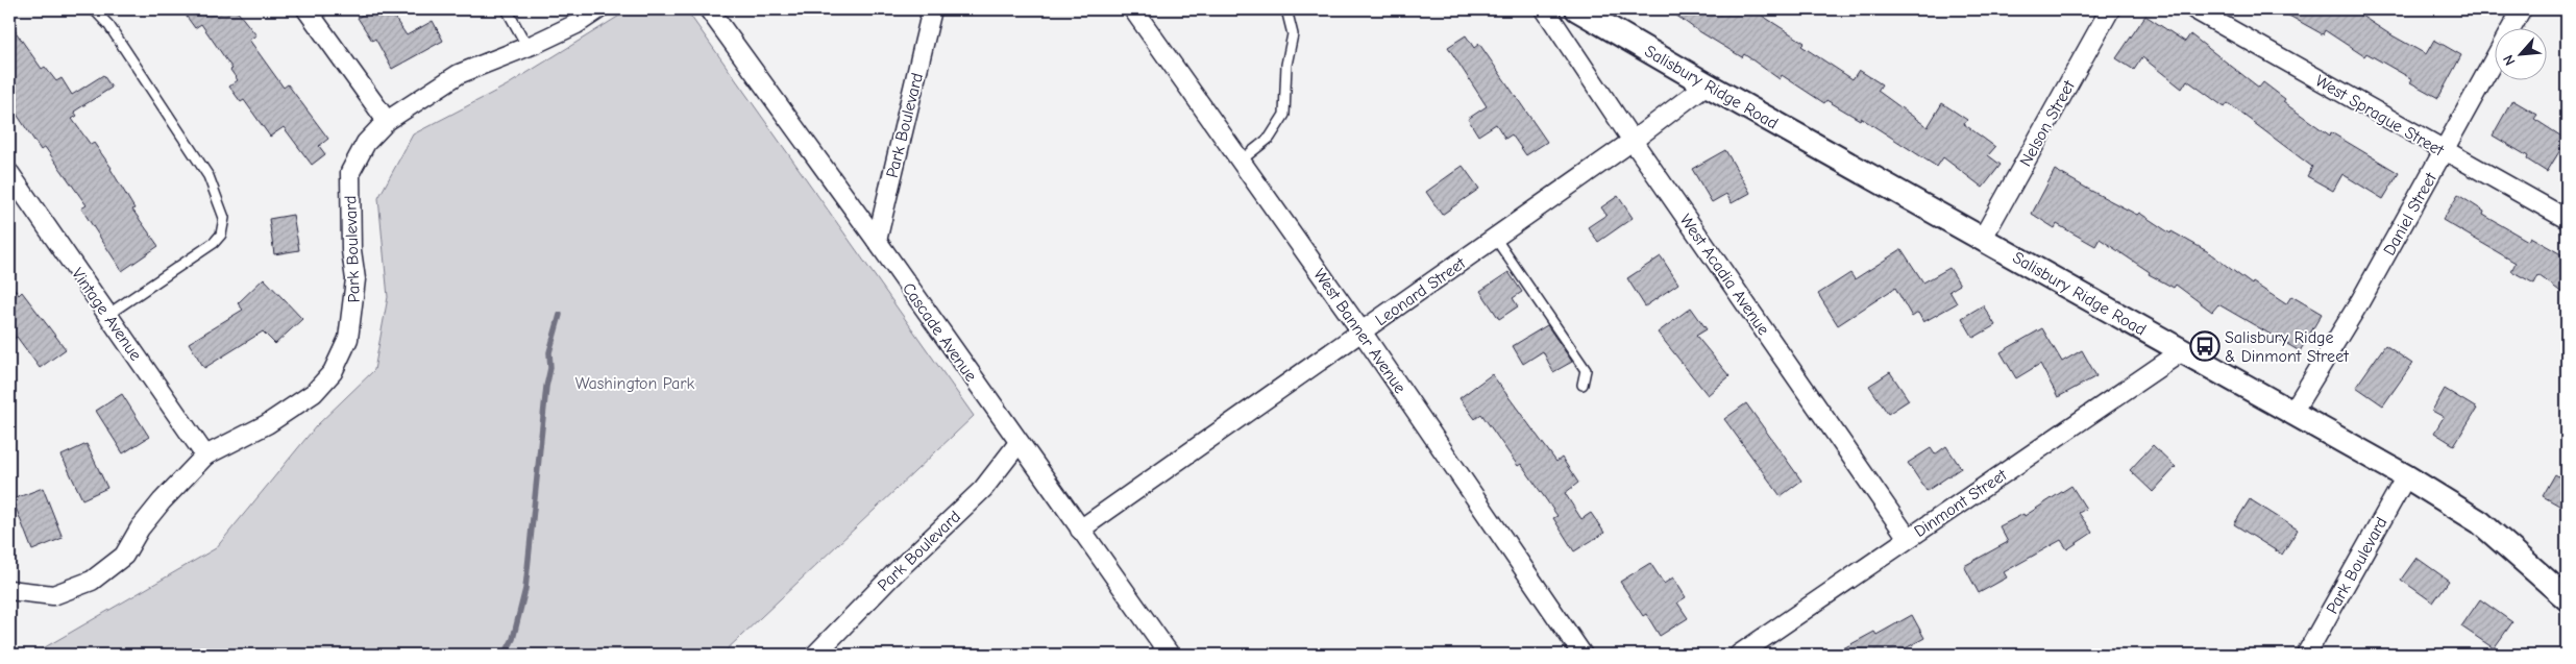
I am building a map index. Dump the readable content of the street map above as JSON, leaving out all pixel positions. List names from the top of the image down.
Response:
{
  "streets": {
    "street": [
      "Salisbury Ridge Road",
      "West Sprague Street",
      "Nelson Street",
      "Park Boulevard",
      "Daniel Street",
      "West Acadia Avenue",
      "Leonard Street",
      "Vintage Avenue",
      "West Banner Avenue",
      "Cascade Avenue",
      "Dinmont Street"
    ]
  },
  "crossings": [
    ["Salisbury Ridge Road", "Nelson Street"],
    ["Salisbury Ridge Road", "Park Boulevard"],
    ["Salisbury Ridge Road", "Daniel Street"],
    ["Salisbury Ridge Road", "Leonard Street"],
    ["Salisbury Ridge Road", "Dinmont Street"],
    ["West Sprague Street", "Daniel Street"],
    ["Park Boulevard", "Vintage Avenue"],
    ["Park Boulevard", "Cascade Avenue"],
    ["West Acadia Avenue", "Leonard Street"],
    ["West Acadia Avenue", "Dinmont Street"],
    ["Leonard Street", "West Banner Avenue"],
    ["Leonard Street", "Cascade Avenue"]
  ],
  "parks": ["Washington Park"],
  "places": {
    "bus stop": ["Salisbury Ridge & Dinmont Street"]
  },
  "north": "bottom left"
}
